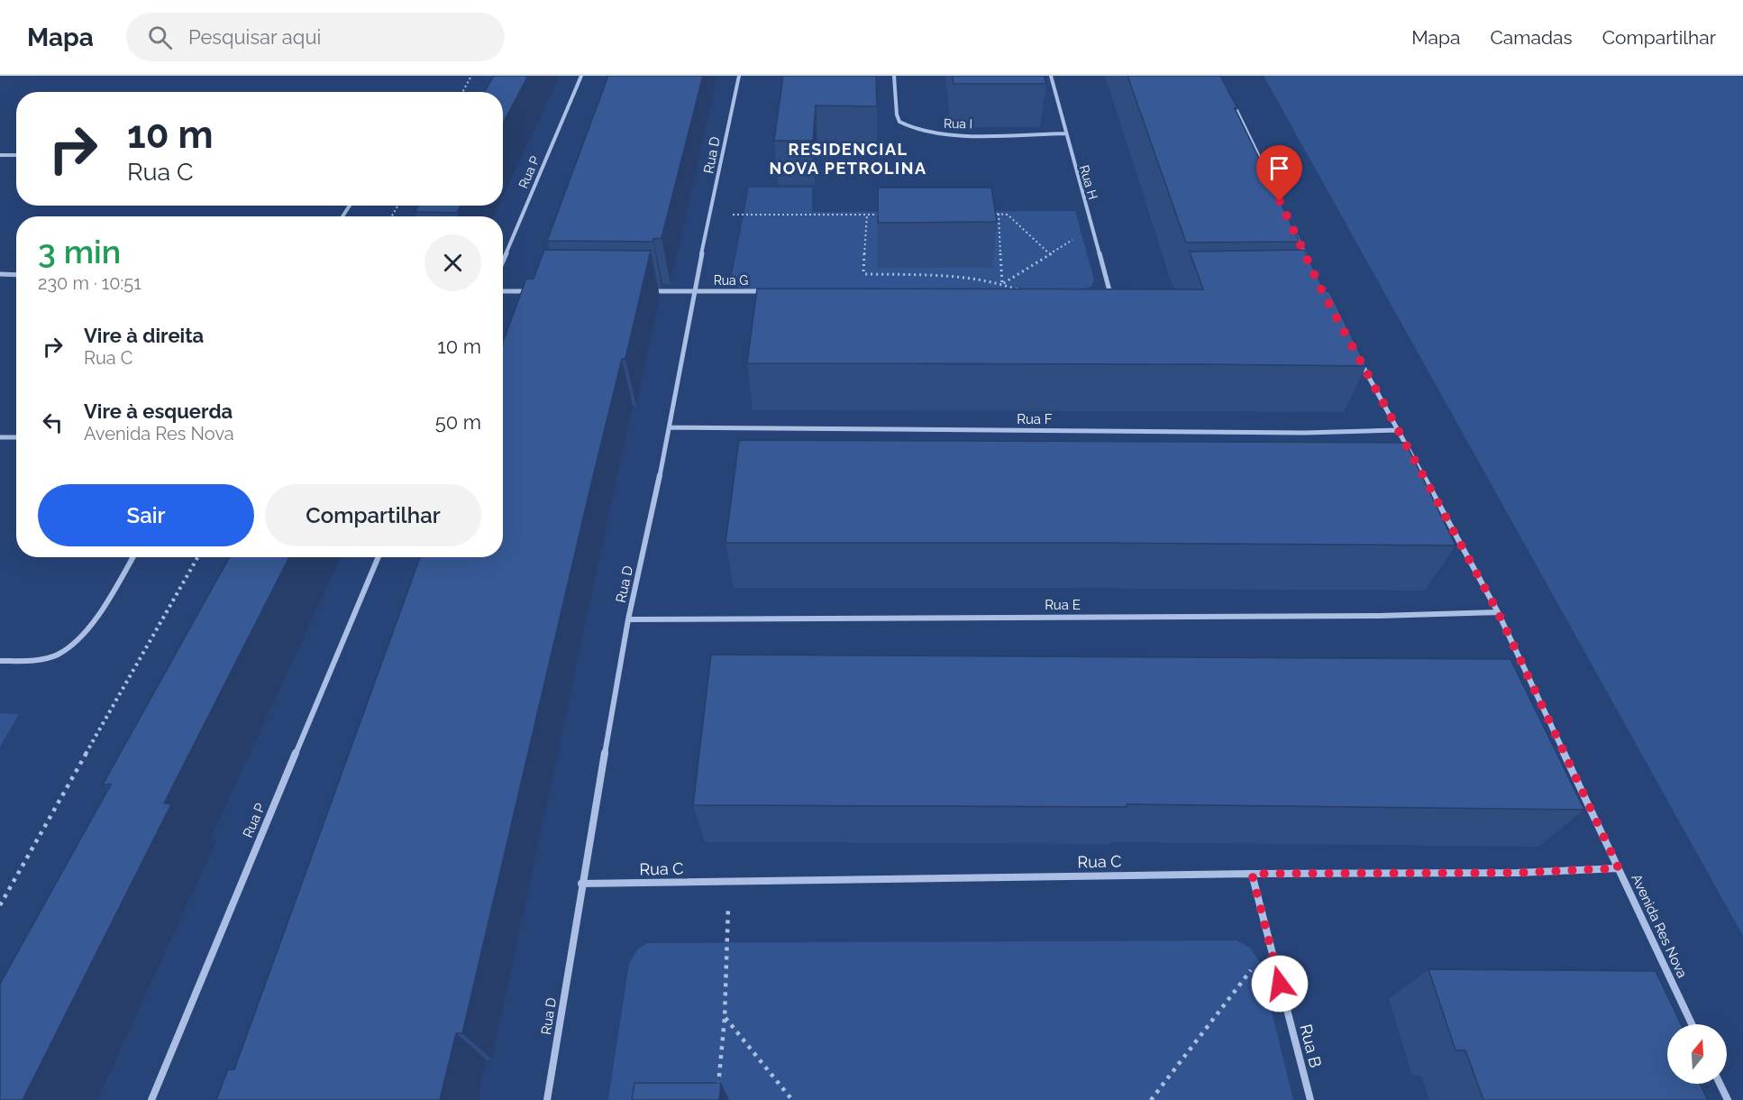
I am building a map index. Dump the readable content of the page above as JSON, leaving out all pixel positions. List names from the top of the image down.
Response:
{
  "streets": {
    "street": [
      "Rua I",
      "Rua D",
      "Rua P",
      "Rua H",
      "Rua G",
      "Rua F",
      "Rua E",
      "Rua C",
      "Avenida Res Nova",
      "Rua B"
    ]
  },
  "crossings": [
    ["Rua I", "Rua H"],
    ["Rua D", "Rua G"],
    ["Rua D", "Rua F"],
    ["Rua D", "Rua E"],
    ["Rua D", "Rua C"],
    ["Rua F", "Avenida Res Nova"],
    ["Rua E", "Avenida Res Nova"],
    ["Rua C", "Avenida Res Nova"],
    ["Rua C", "Rua B"]
  ],
  "districts": ["RESIDENCIAL NOVA PETROLINA"],
  "north": "top",
  "page": {
    "header": "Mapa",
    "search": "Pesquisar aqui",
    "nav": ["Mapa", "Camadas", "Compartilhar"],
    "turn": ["10 m", "Rua C"],
    "heading": ["3 min", "230 m · 10:51"],
    "list": [
      {
        "name": "Vire à direita",
        "note": "Rua C",
        "value": "10 m"
      },
      {
        "name": "Vire à esquerda",
        "note": "Avenida Res Nova",
        "value": "50 m"
      }
    ],
    "buttons": ["Sair", "Compartilhar"]
  }
}
